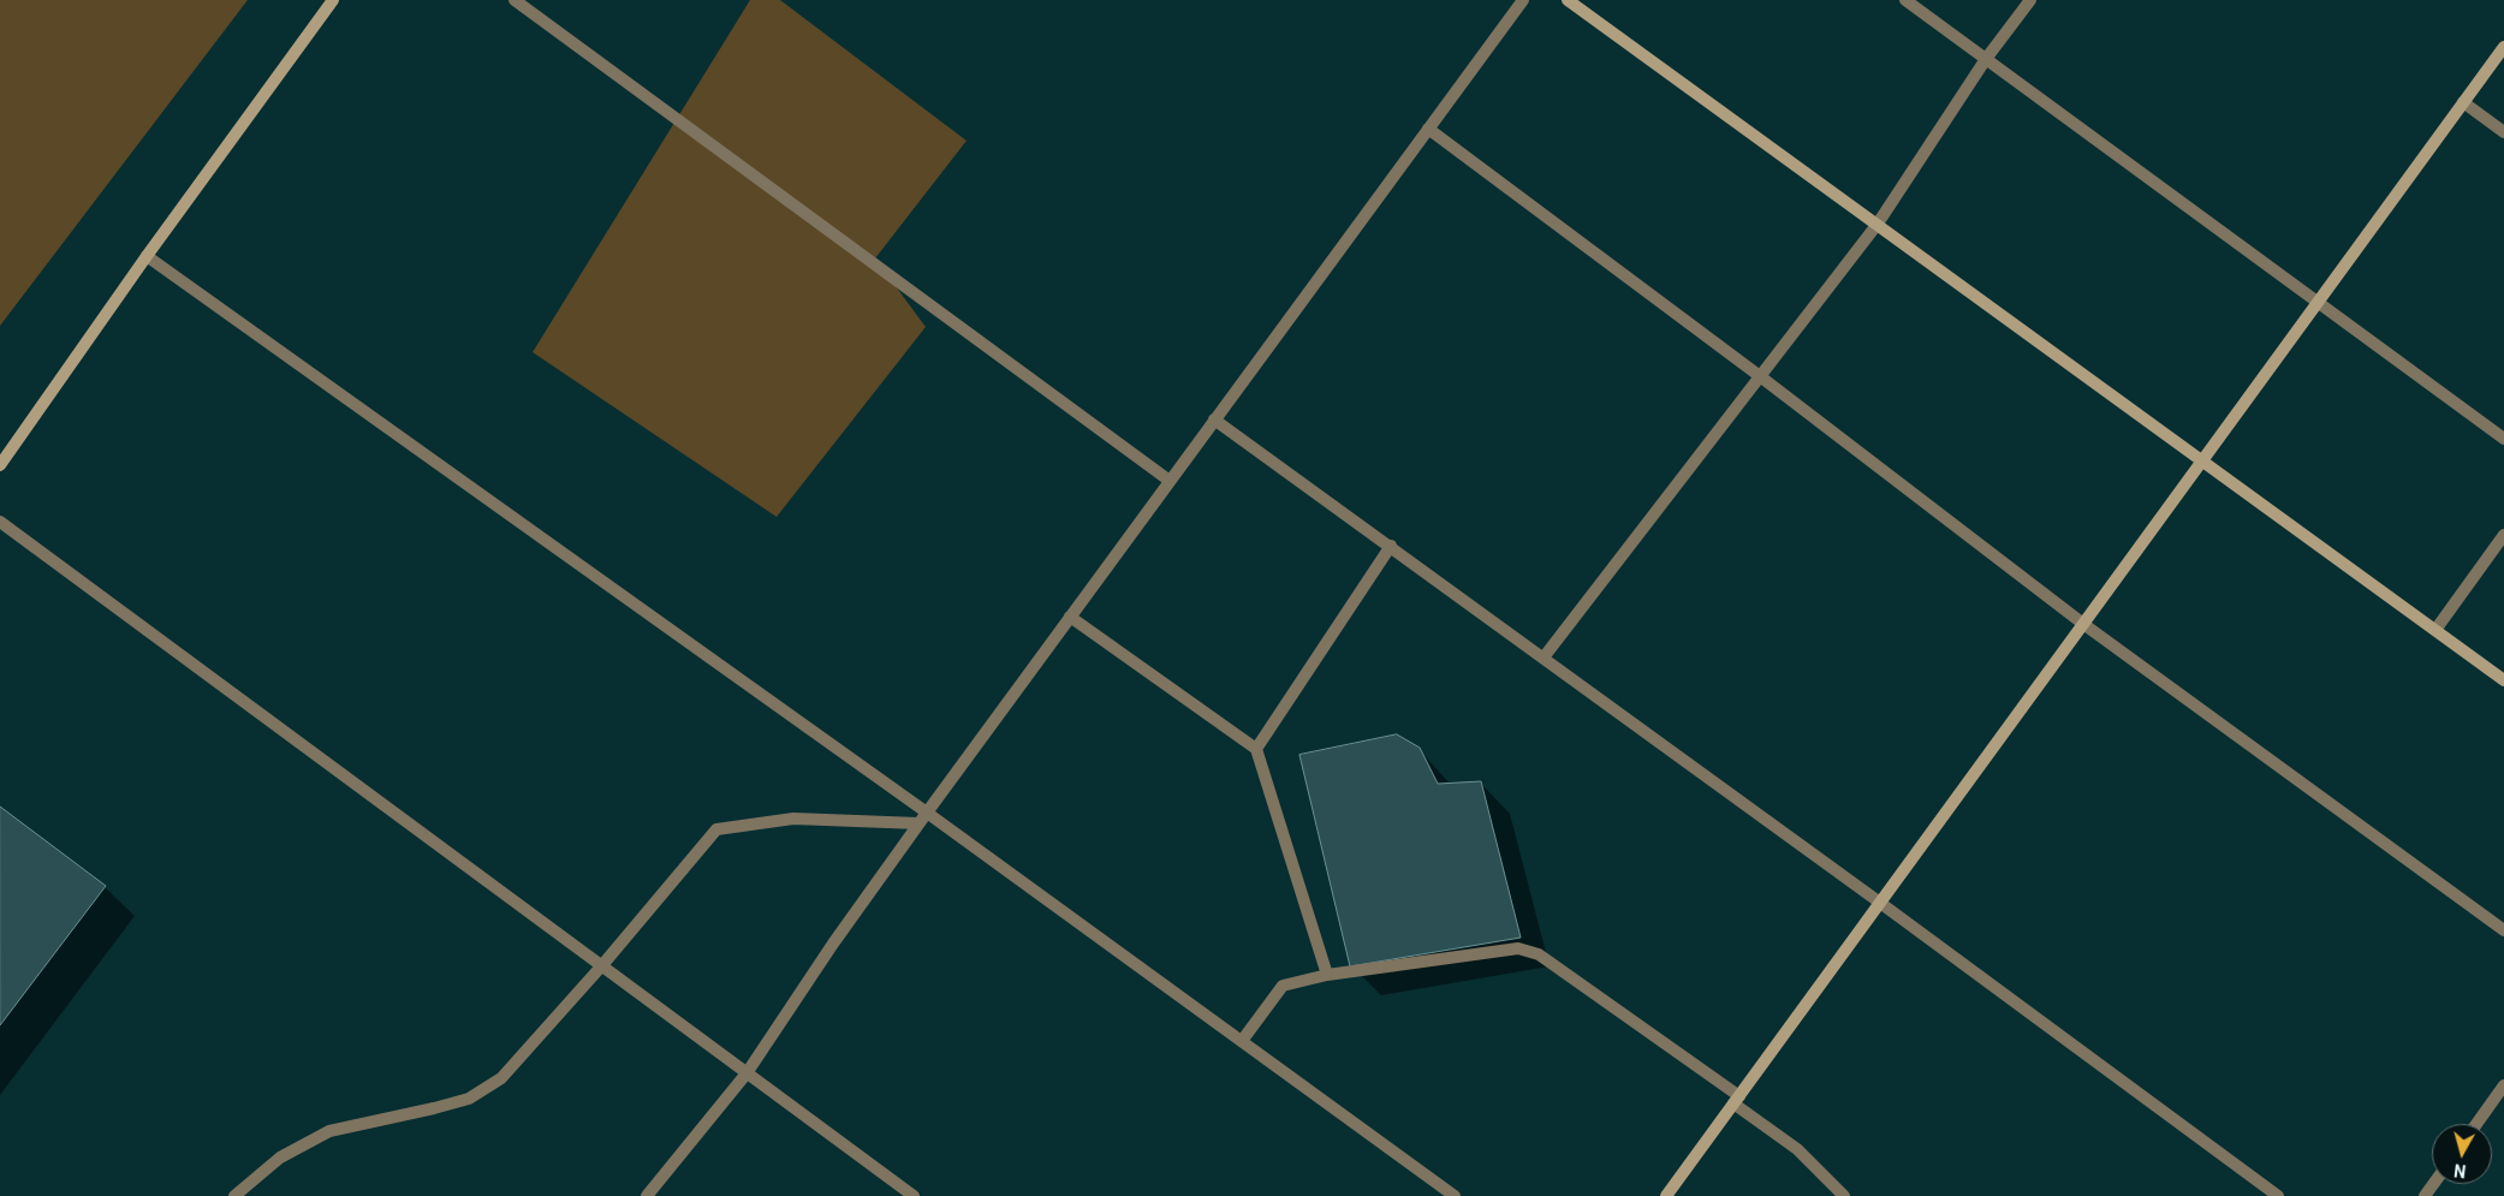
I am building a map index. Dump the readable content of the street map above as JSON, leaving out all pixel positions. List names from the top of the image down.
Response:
{
  "north": "bottom"
}
